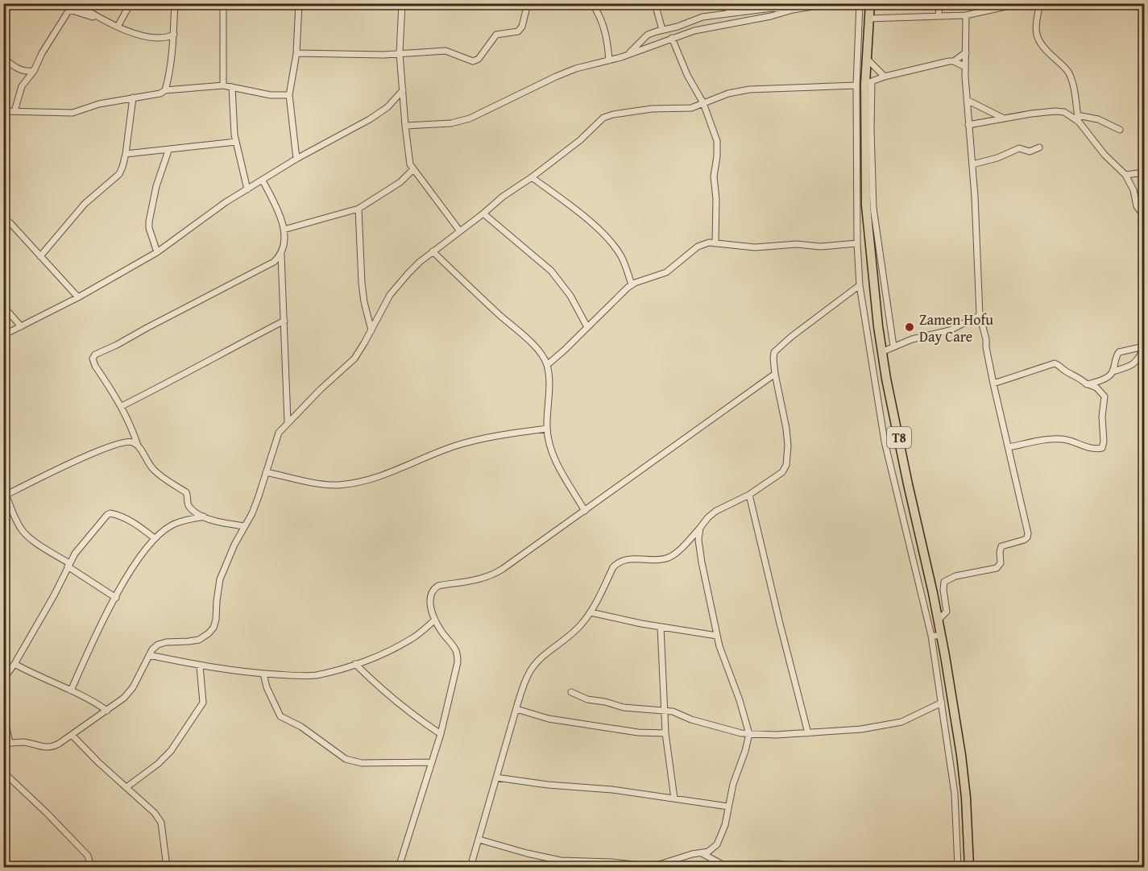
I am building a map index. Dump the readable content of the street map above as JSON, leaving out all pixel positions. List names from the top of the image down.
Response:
{
  "streets": {
    "main road": ["T8"]
  },
  "places": ["Zamen Hofu Day Care"]
}
